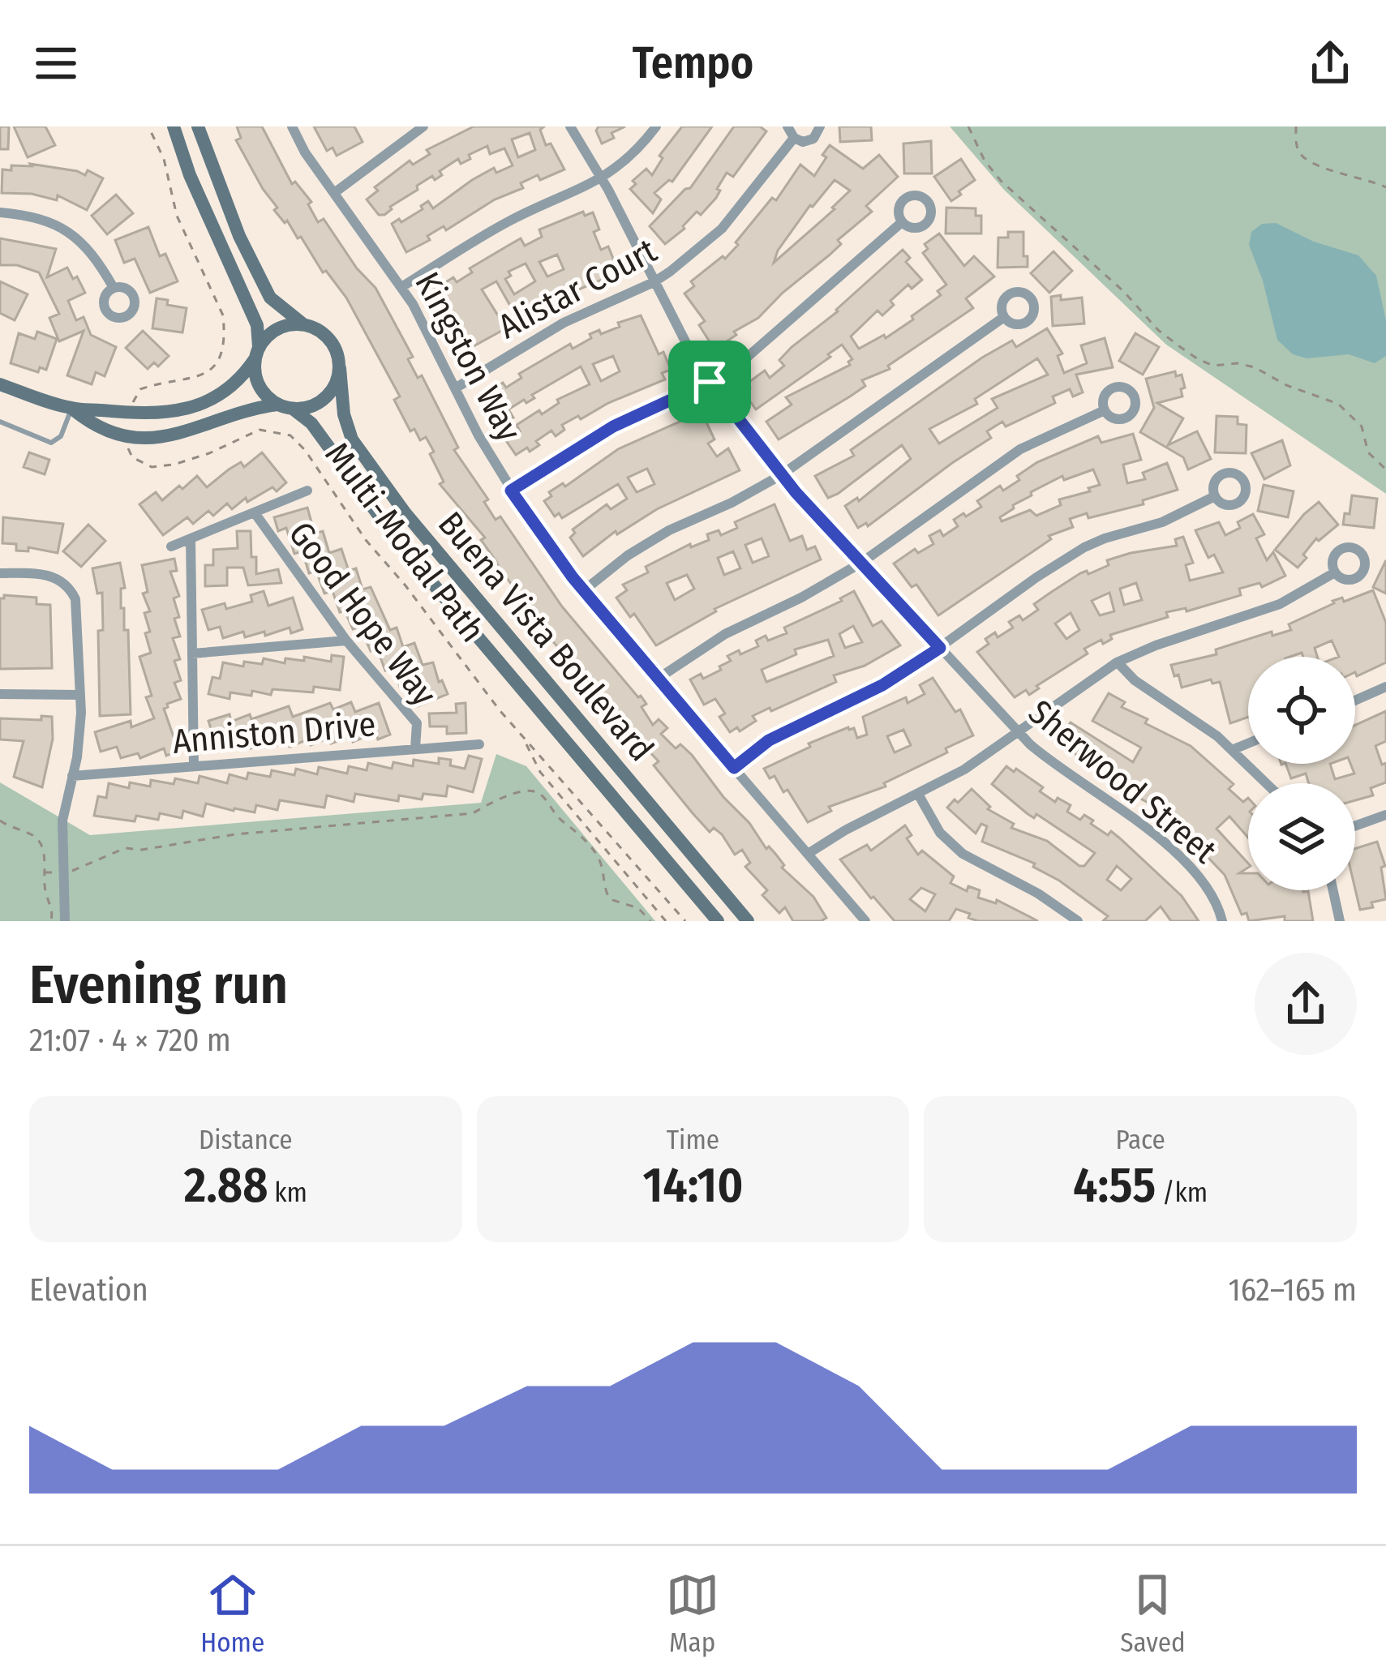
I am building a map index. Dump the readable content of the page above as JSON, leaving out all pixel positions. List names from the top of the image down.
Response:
{
  "streets": {
    "main road": ["Buena Vista Boulevard"],
    "street": [
      "Alistar Court",
      "Kingston Way",
      "Good Hope Way",
      "Anniston Drive",
      "Sherwood Street"
    ],
    "path": ["Multi-Modal Path"]
  },
  "crossings": [
    ["Alistar Court", "Kingston Way"],
    ["Alistar Court", "Sherwood Street"],
    ["Good Hope Way", "Anniston Drive"]
  ],
  "page": {
    "header": "Tempo",
    "heading": ["Evening run", "21:07 · 4 × 720 m"],
    "stats": [
      ["Distance", "2.88 km"],
      ["Time", "14:10"],
      ["Pace", "4:55 /km"]
    ],
    "chart": ["Elevation", "162–165 m"],
    "tabs": ["Home", "Map", "Saved"]
  }
}
